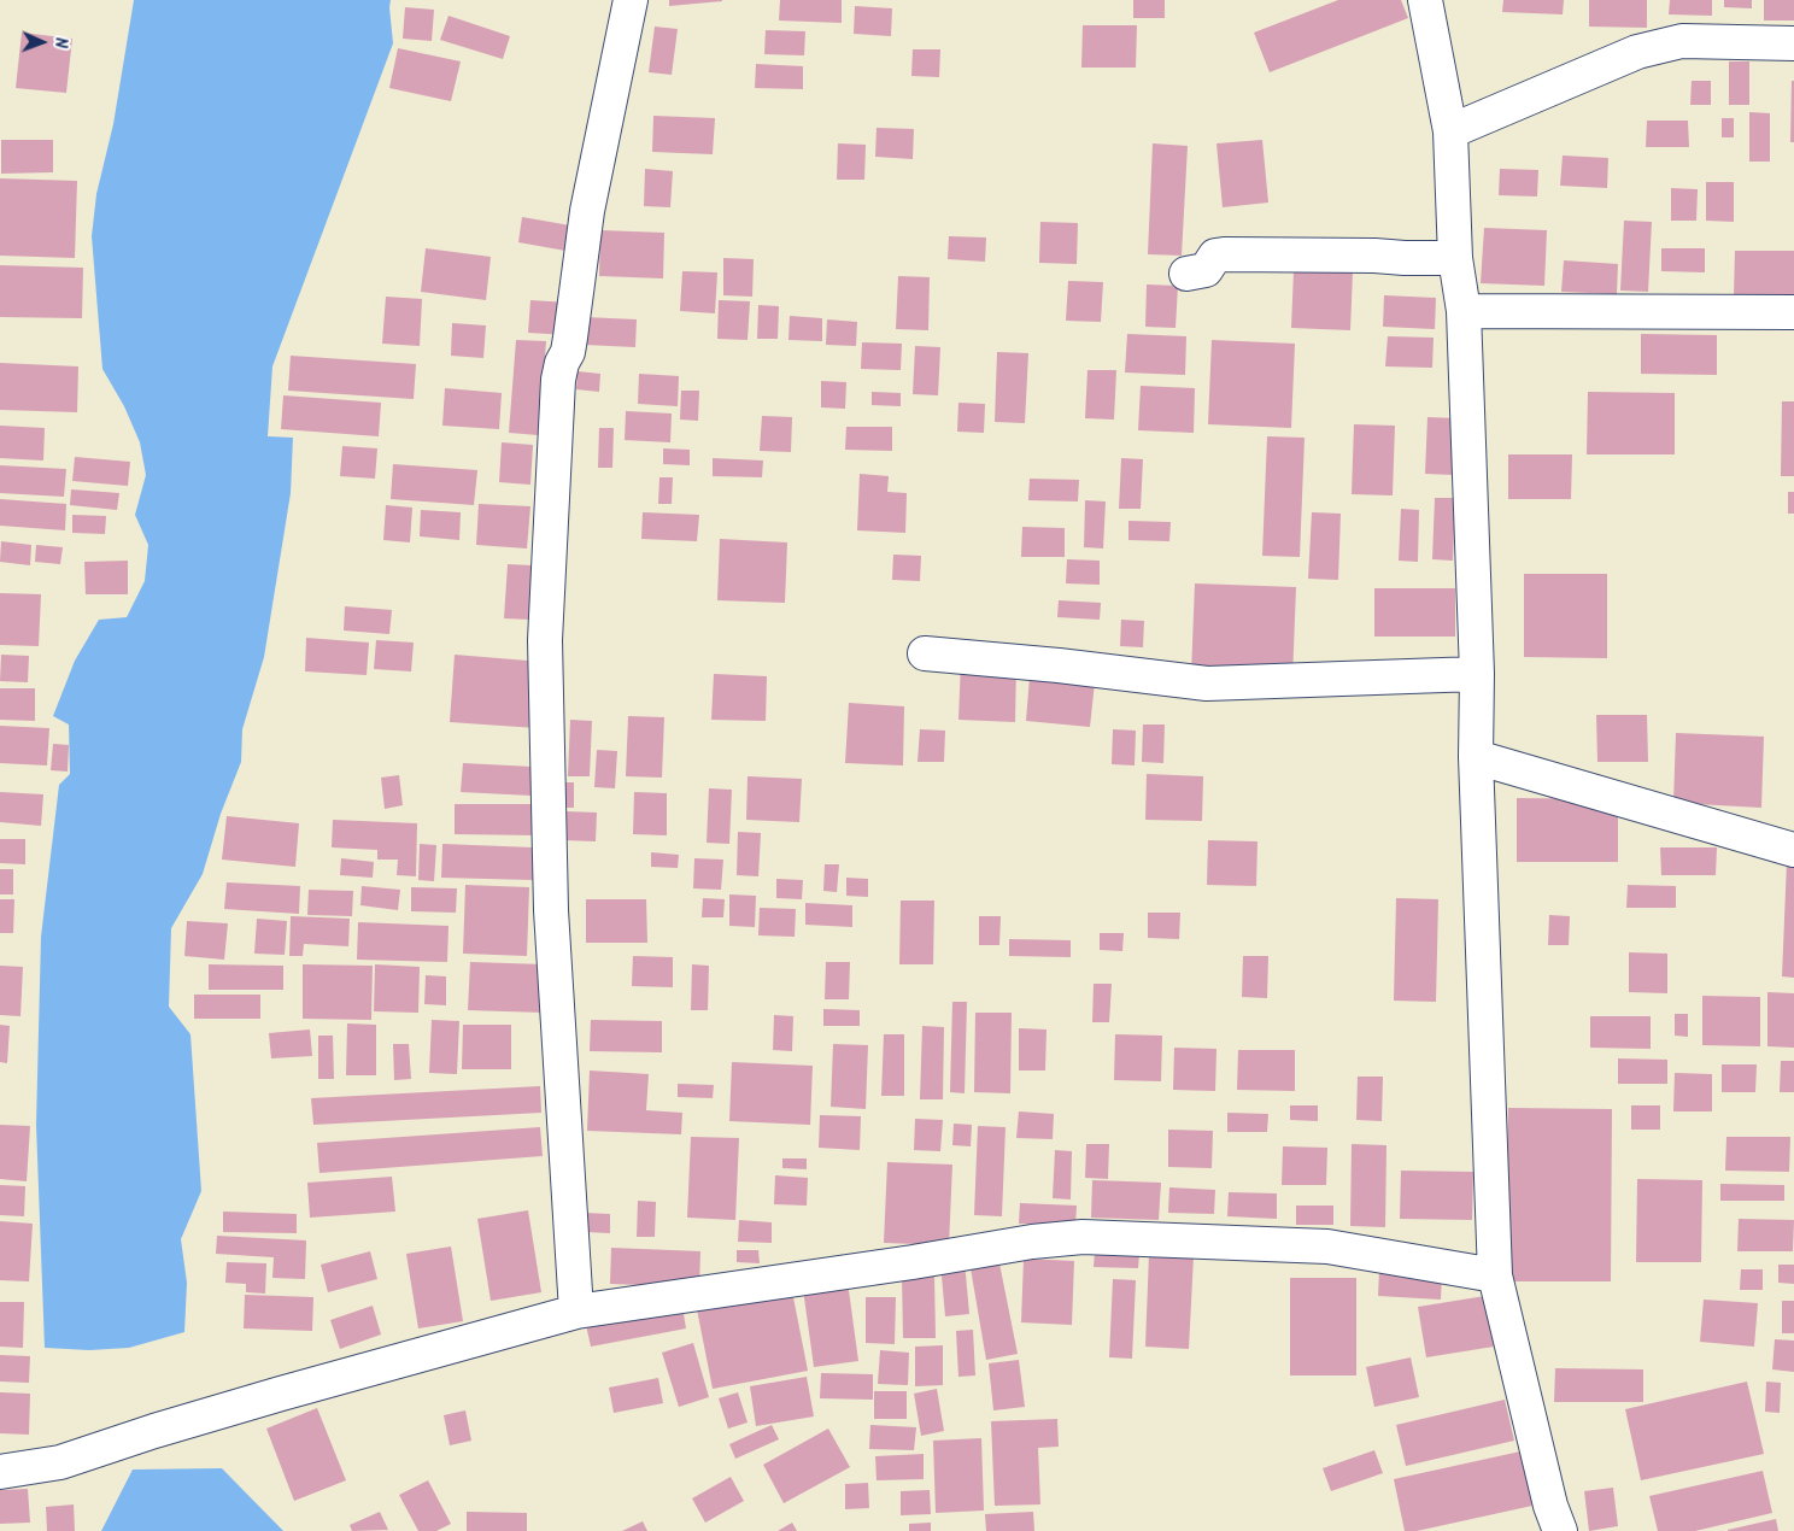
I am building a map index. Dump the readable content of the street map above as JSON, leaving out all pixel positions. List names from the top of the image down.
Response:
{
  "north": "right"
}
